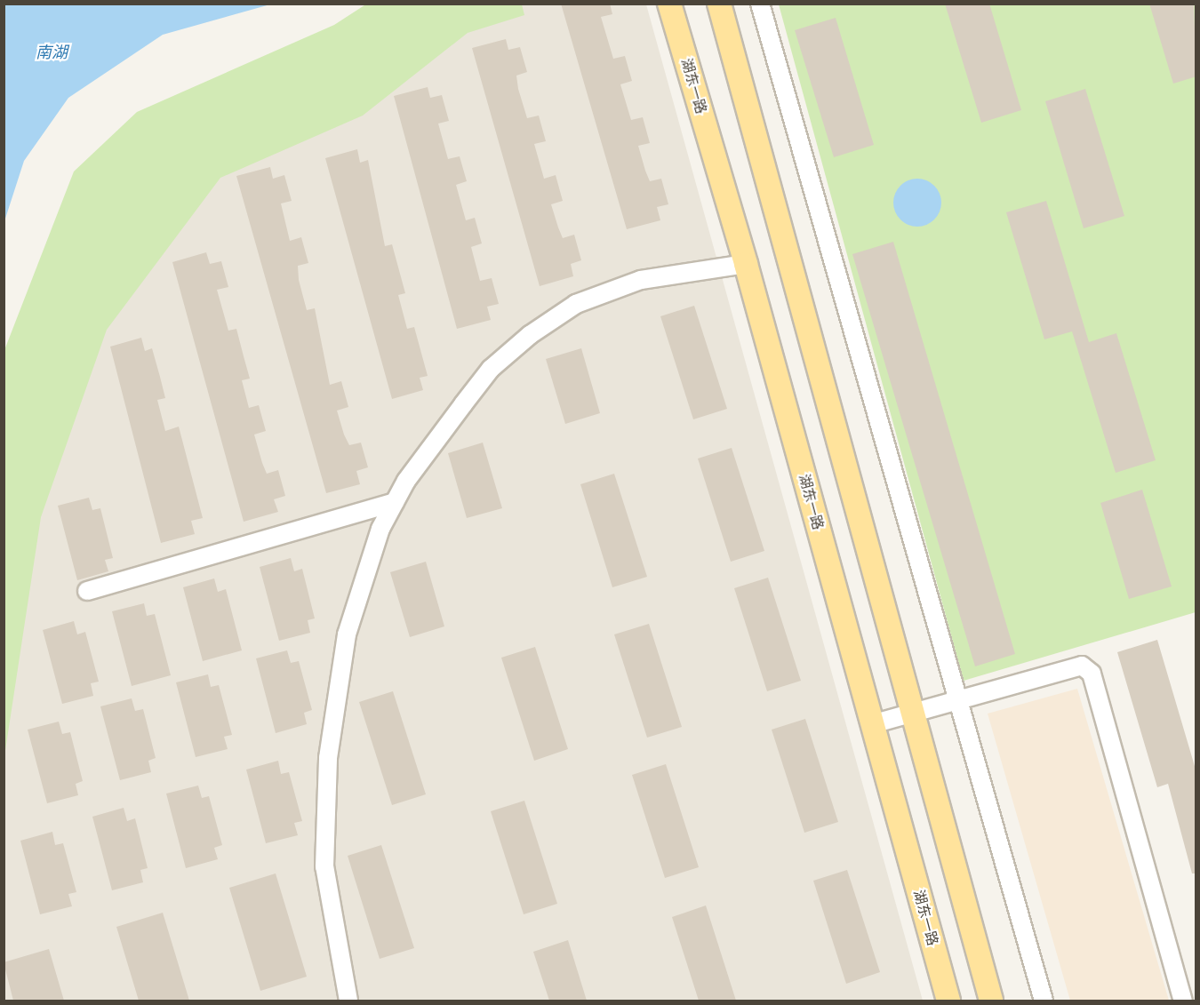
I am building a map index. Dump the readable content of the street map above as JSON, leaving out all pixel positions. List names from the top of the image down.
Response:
{
  "streets": {
    "main road": ["湖东一路"]
  },
  "water": ["南湖"]
}
